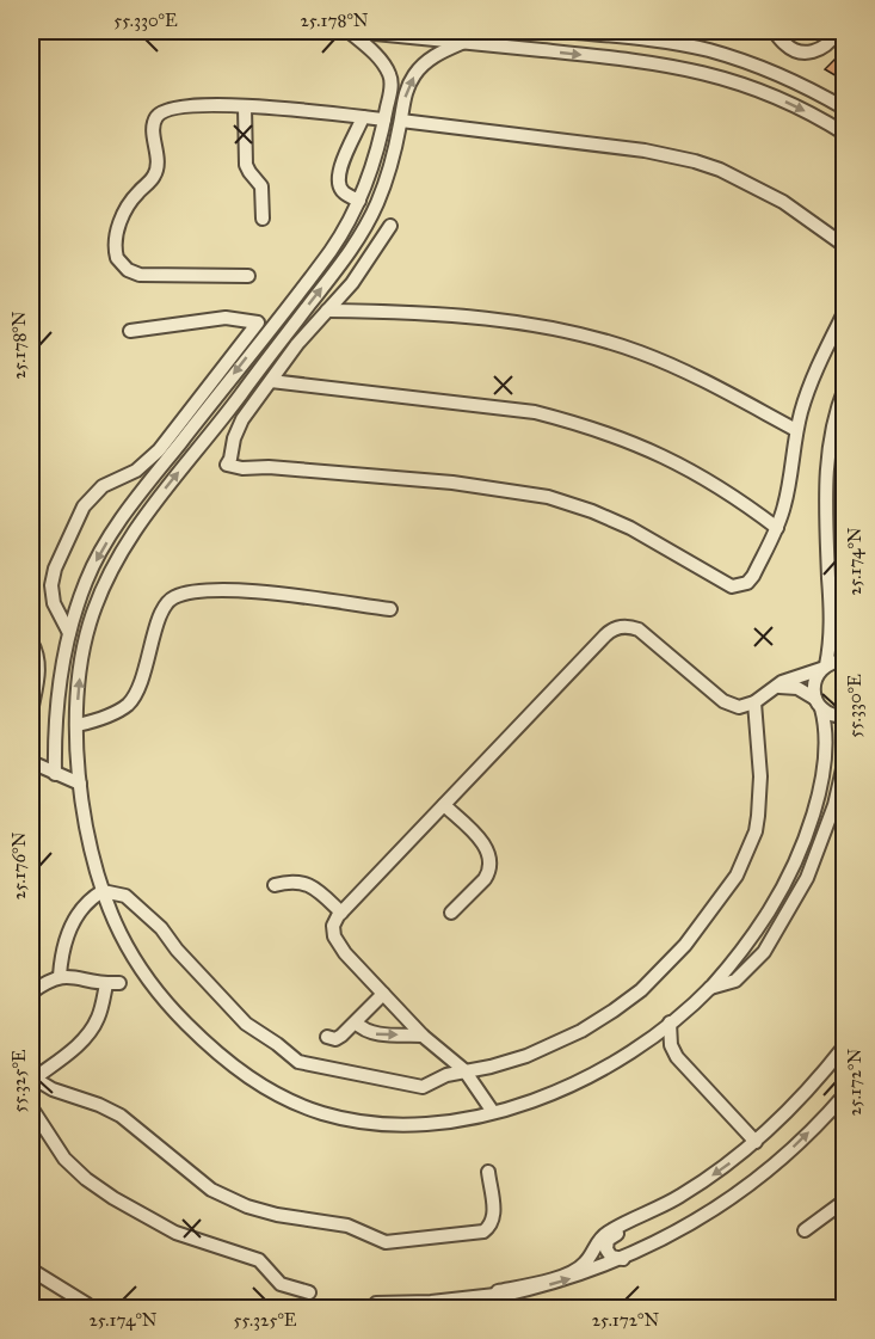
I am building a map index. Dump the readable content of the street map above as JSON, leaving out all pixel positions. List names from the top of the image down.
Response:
{
  "coordinates": [
    "55.330°E",
    "25.178°N",
    "25.174°N",
    "25.176°N",
    "55.325°E",
    "25.172°N"
  ]
}
